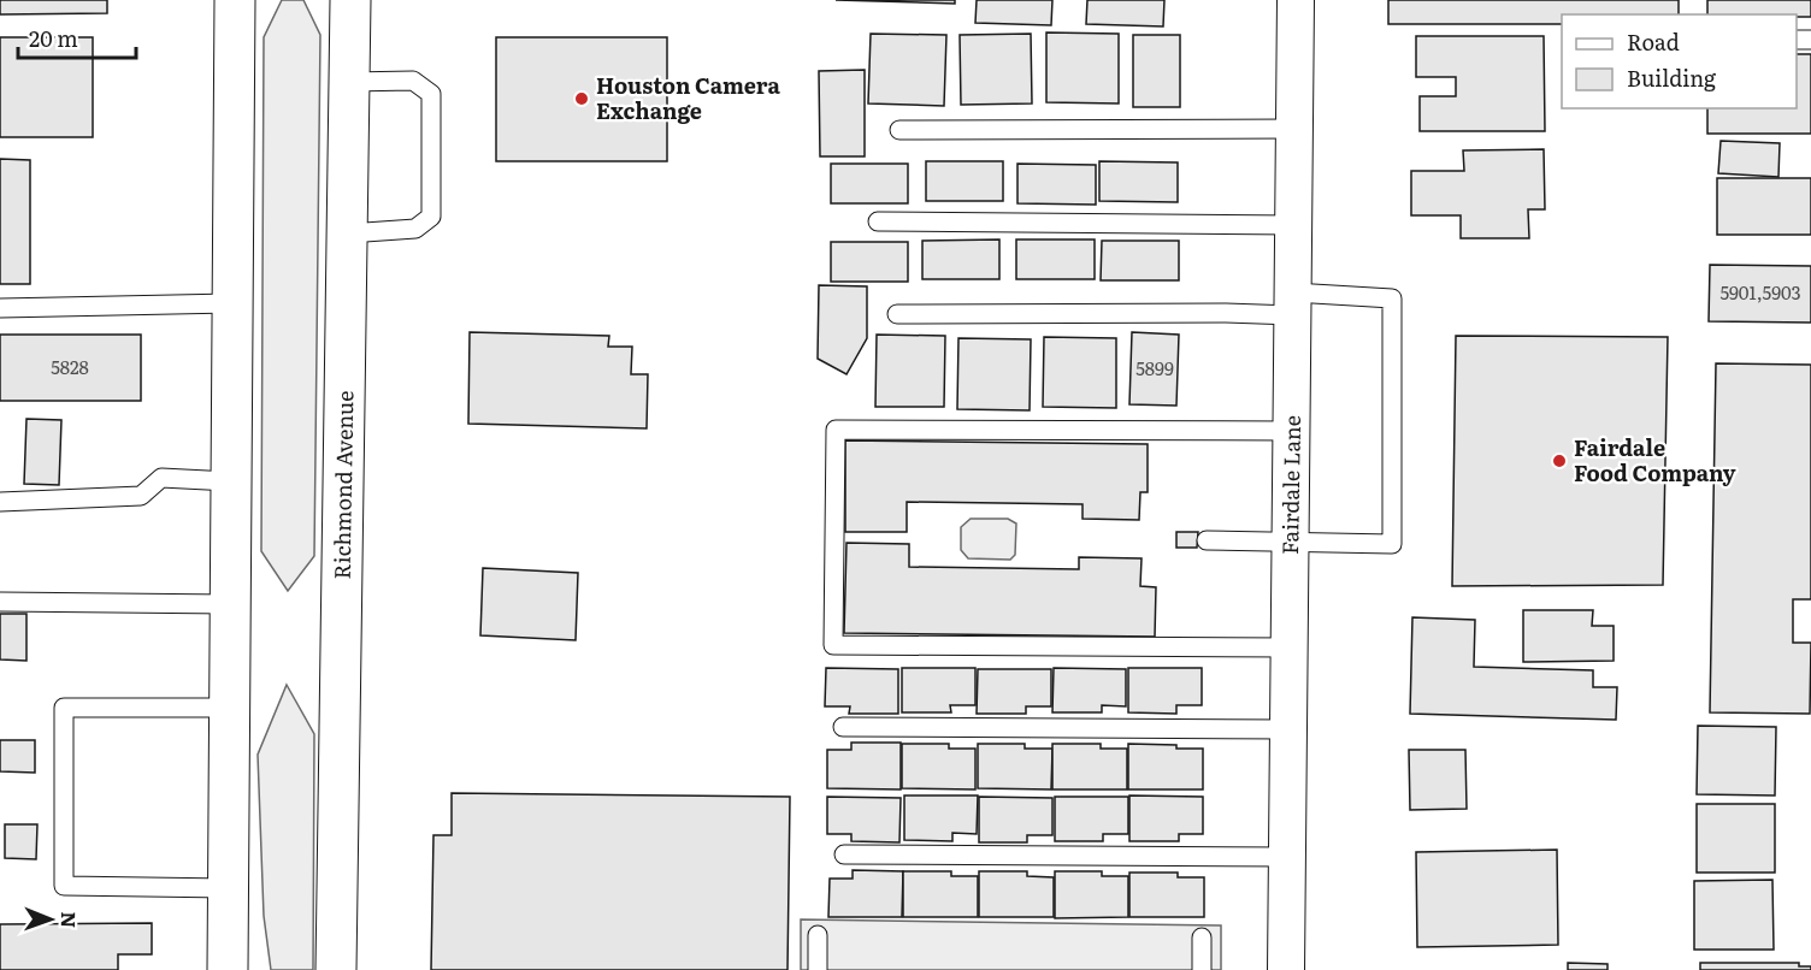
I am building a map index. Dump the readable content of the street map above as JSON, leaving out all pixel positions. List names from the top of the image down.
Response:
{
  "streets": {
    "main road": ["Richmond Avenue"],
    "street": ["Fairdale Lane"]
  },
  "places": ["Houston Camera Exchange", "Fairdale Food Company"],
  "house_numbers": ["5901,5903", "5828", "5899"],
  "legend": ["Road", "Building"],
  "scale_bar": "20 m",
  "north": "right"
}
